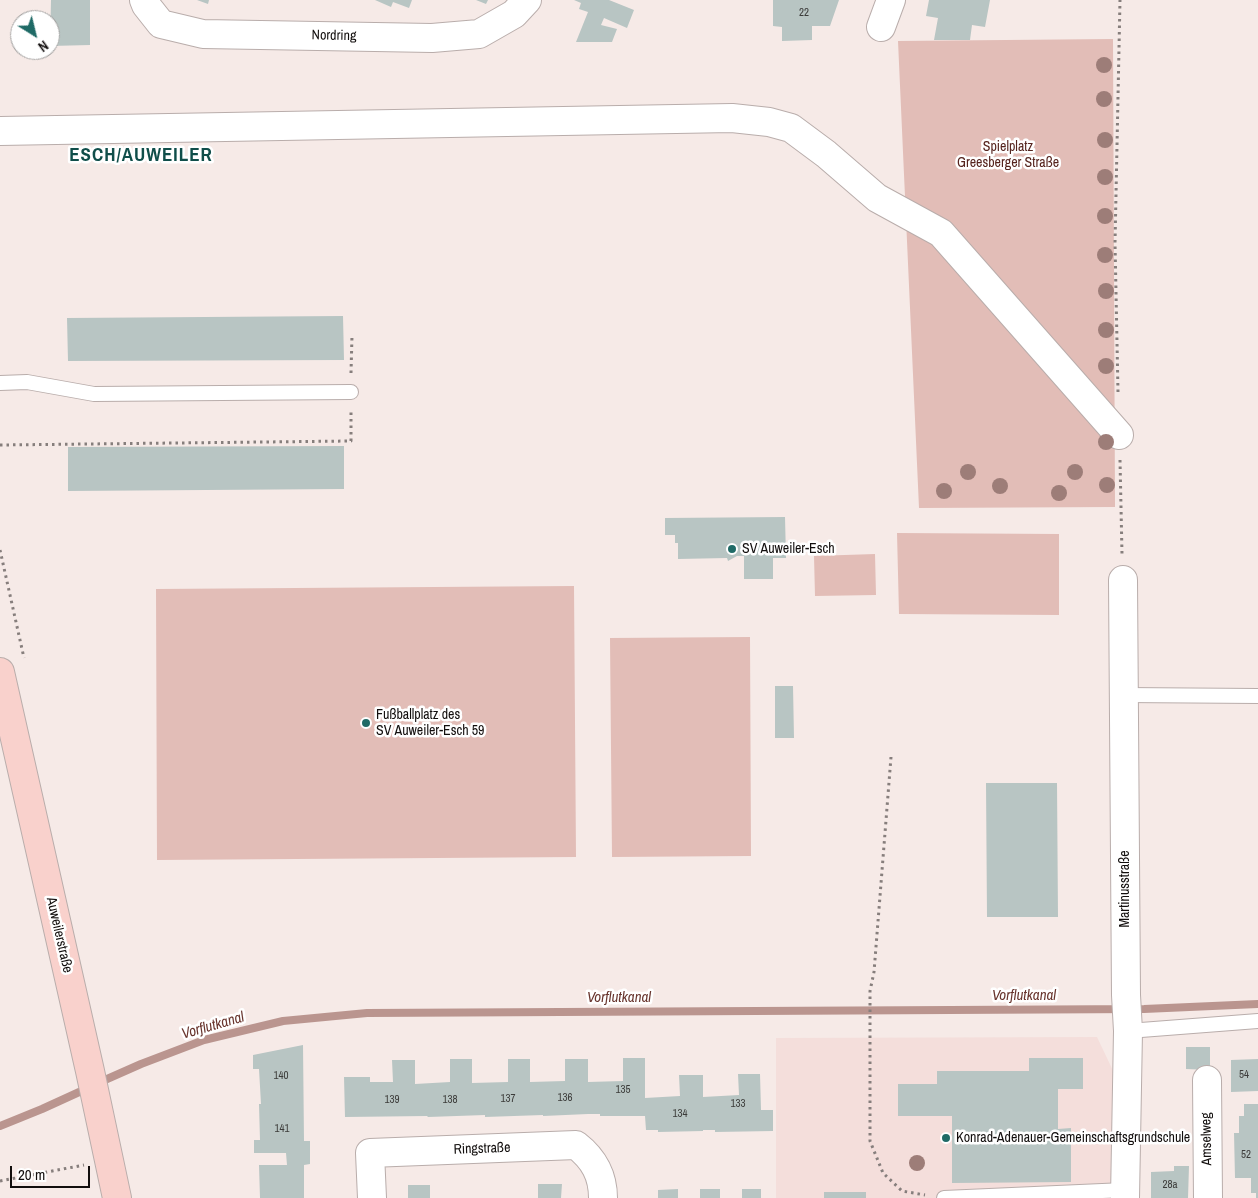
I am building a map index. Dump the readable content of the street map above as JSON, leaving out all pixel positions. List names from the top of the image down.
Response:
{
  "streets": {
    "street": [
      "Nordring",
      "Martinusstraße",
      "Auweilerstraße",
      "Amselweg",
      "Ringstraße"
    ]
  },
  "districts": ["ESCH/AUWEILER"],
  "water": ["Vorflutkanal"],
  "parks": ["Spielplatz Greesberger Straße"],
  "places": ["SV Auweiler-Esch", "Fußballplatz des SV Auweiler-Esch 59", "Konrad-Adenauer-Gemeinschaftsgrundschule"],
  "house_numbers": [
    "22",
    "54",
    "140",
    "135",
    "136",
    "137",
    "139",
    "138",
    "133",
    "134",
    "141",
    "52",
    "28a"
  ],
  "scale_bar": "20 m",
  "north": "bottom right"
}
